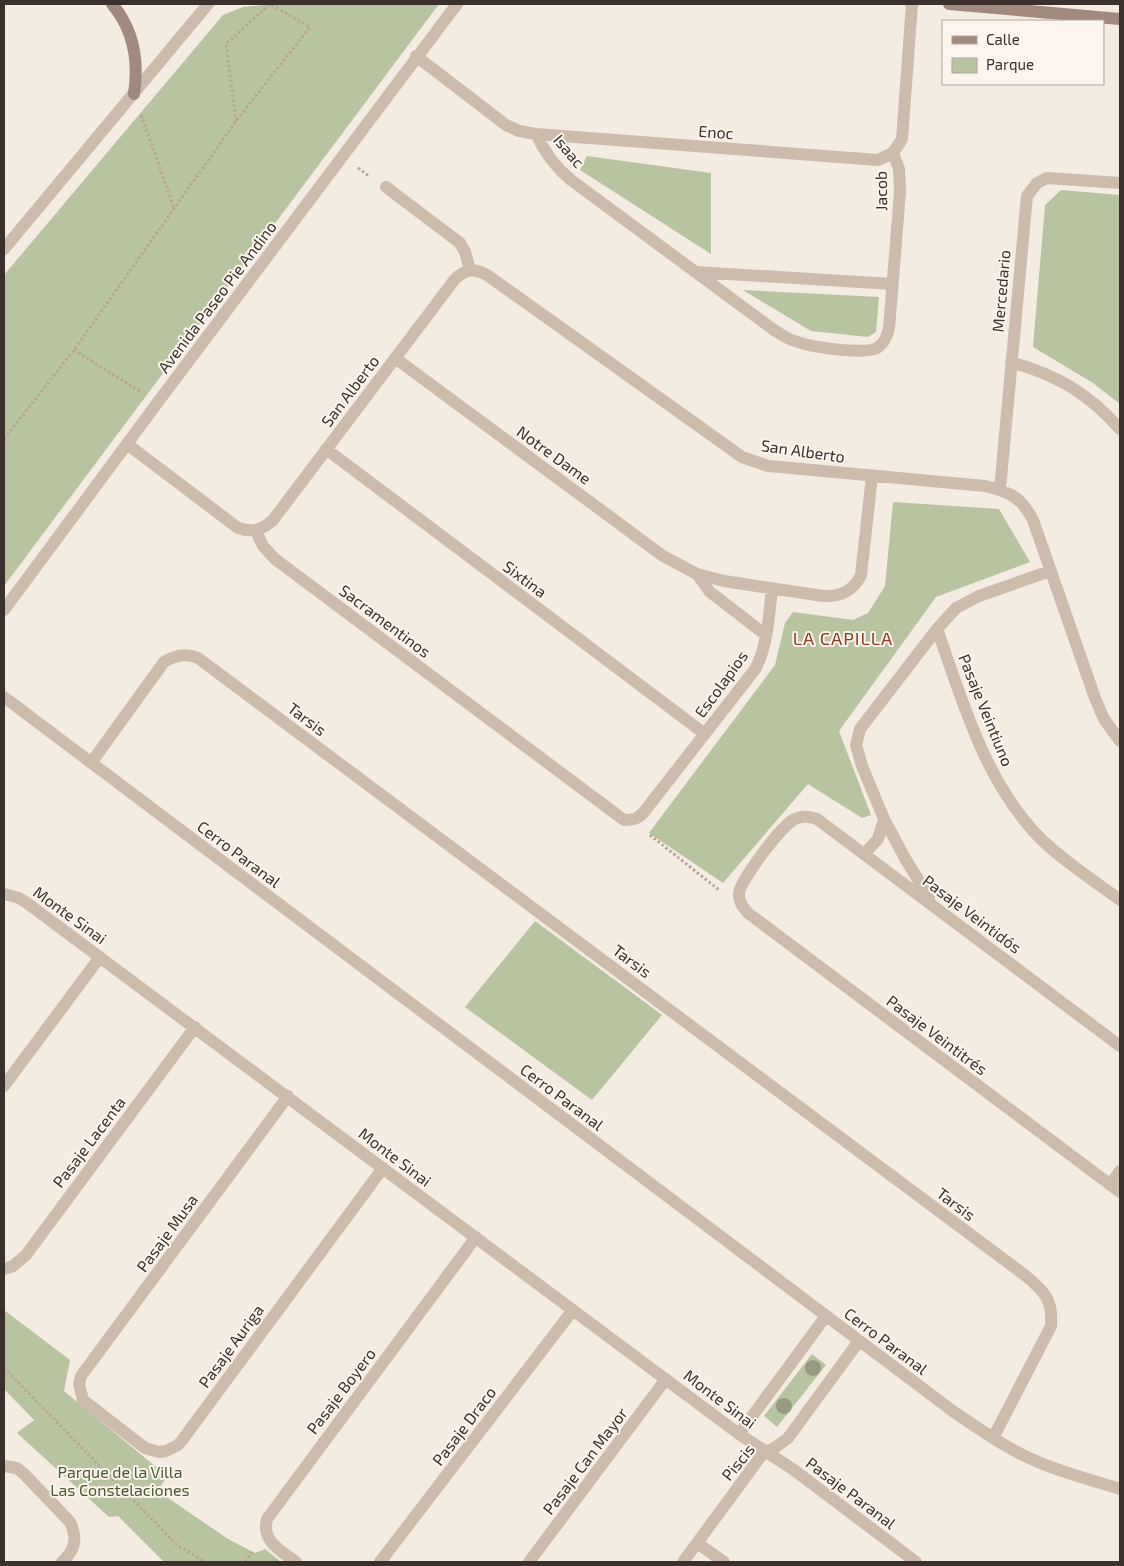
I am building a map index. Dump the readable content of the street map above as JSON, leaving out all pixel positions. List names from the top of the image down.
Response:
{
  "streets": {
    "street": [
      "Enoc",
      "Isaac",
      "Jacob",
      "Mercedario",
      "Avenida Paseo Pie Andino",
      "San Alberto",
      "Notre Dame",
      "Sixtina",
      "Sacramentinos",
      "Escolapios",
      "Pasaje Veintiuno",
      "Tarsis",
      "Cerro Paranal",
      "Pasaje Veintidós",
      "Monte Sinai",
      "Pasaje Veintitrés",
      "Pasaje Lacenta",
      "Pasaje Musa",
      "Pasaje Auriga",
      "Pasaje Boyero",
      "Pasaje Draco",
      "Pasaje Can Mayor",
      "Piscis",
      "Pasaje Paranal"
    ]
  },
  "crossings": [
    ["Enoc", "Isaac"],
    ["Enoc", "Jacob"],
    ["Isaac", "Jacob"],
    ["Isaac", "Avenida Paseo Pie Andino"],
    ["Mercedario", "San Alberto"],
    ["San Alberto", "Notre Dame"],
    ["San Alberto", "Sixtina"],
    ["San Alberto", "Sacramentinos"],
    ["Notre Dame", "Escolapios"],
    ["Sixtina", "Escolapios"],
    ["Sacramentinos", "Escolapios"],
    ["Tarsis", "Cerro Paranal"],
    ["Cerro Paranal", "Piscis"],
    ["Pasaje Veintidós", "Pasaje Veintitrés"],
    ["Monte Sinai", "Pasaje Lacenta"],
    ["Monte Sinai", "Pasaje Musa"],
    ["Monte Sinai", "Pasaje Auriga"],
    ["Monte Sinai", "Pasaje Boyero"],
    ["Monte Sinai", "Pasaje Draco"],
    ["Monte Sinai", "Pasaje Can Mayor"],
    ["Monte Sinai", "Piscis"],
    ["Monte Sinai", "Pasaje Paranal"],
    ["Pasaje Musa", "Pasaje Auriga"],
    ["Piscis", "Pasaje Paranal"]
  ],
  "districts": ["LA CAPILLA"],
  "parks": ["Parque de la Villa Las Constelaciones"],
  "legend": ["Calle", "Parque"]
}
